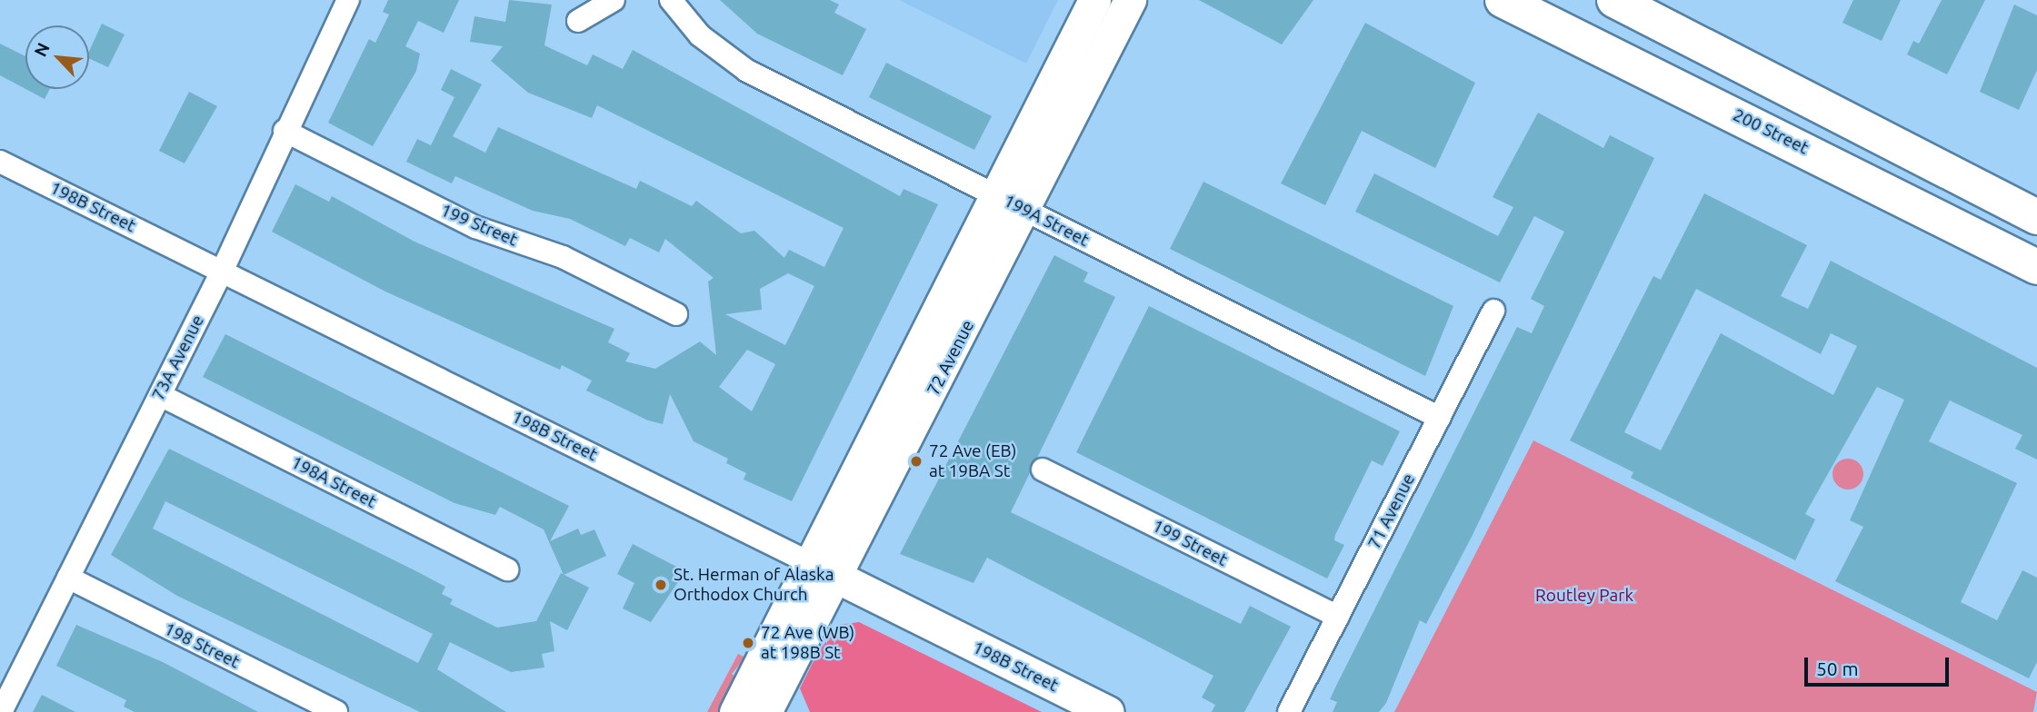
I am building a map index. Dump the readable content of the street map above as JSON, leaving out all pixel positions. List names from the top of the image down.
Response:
{
  "streets": {
    "main road": ["200 Street", "198B Street", "72 Avenue"],
    "street": [
      "199A Street",
      "199 Street",
      "73A Avenue",
      "198A Street",
      "71 Avenue",
      "198 Street"
    ]
  },
  "crossings": [
    ["198B Street", "73A Avenue"],
    ["198B Street", "72 Avenue"],
    ["199A Street", "72 Avenue"],
    ["199A Street", "71 Avenue"],
    ["199 Street", "73A Avenue"],
    ["199 Street", "71 Avenue"],
    ["73A Avenue", "198A Street"],
    ["73A Avenue", "198 Street"]
  ],
  "parks": ["Routley Park"],
  "places": ["72 Ave (EB) at 19BA St", "St. Herman of Alaska Orthodox Church", "72 Ave (WB) at 198B St"],
  "scale_bar": "50 m",
  "north": "top left"
}
